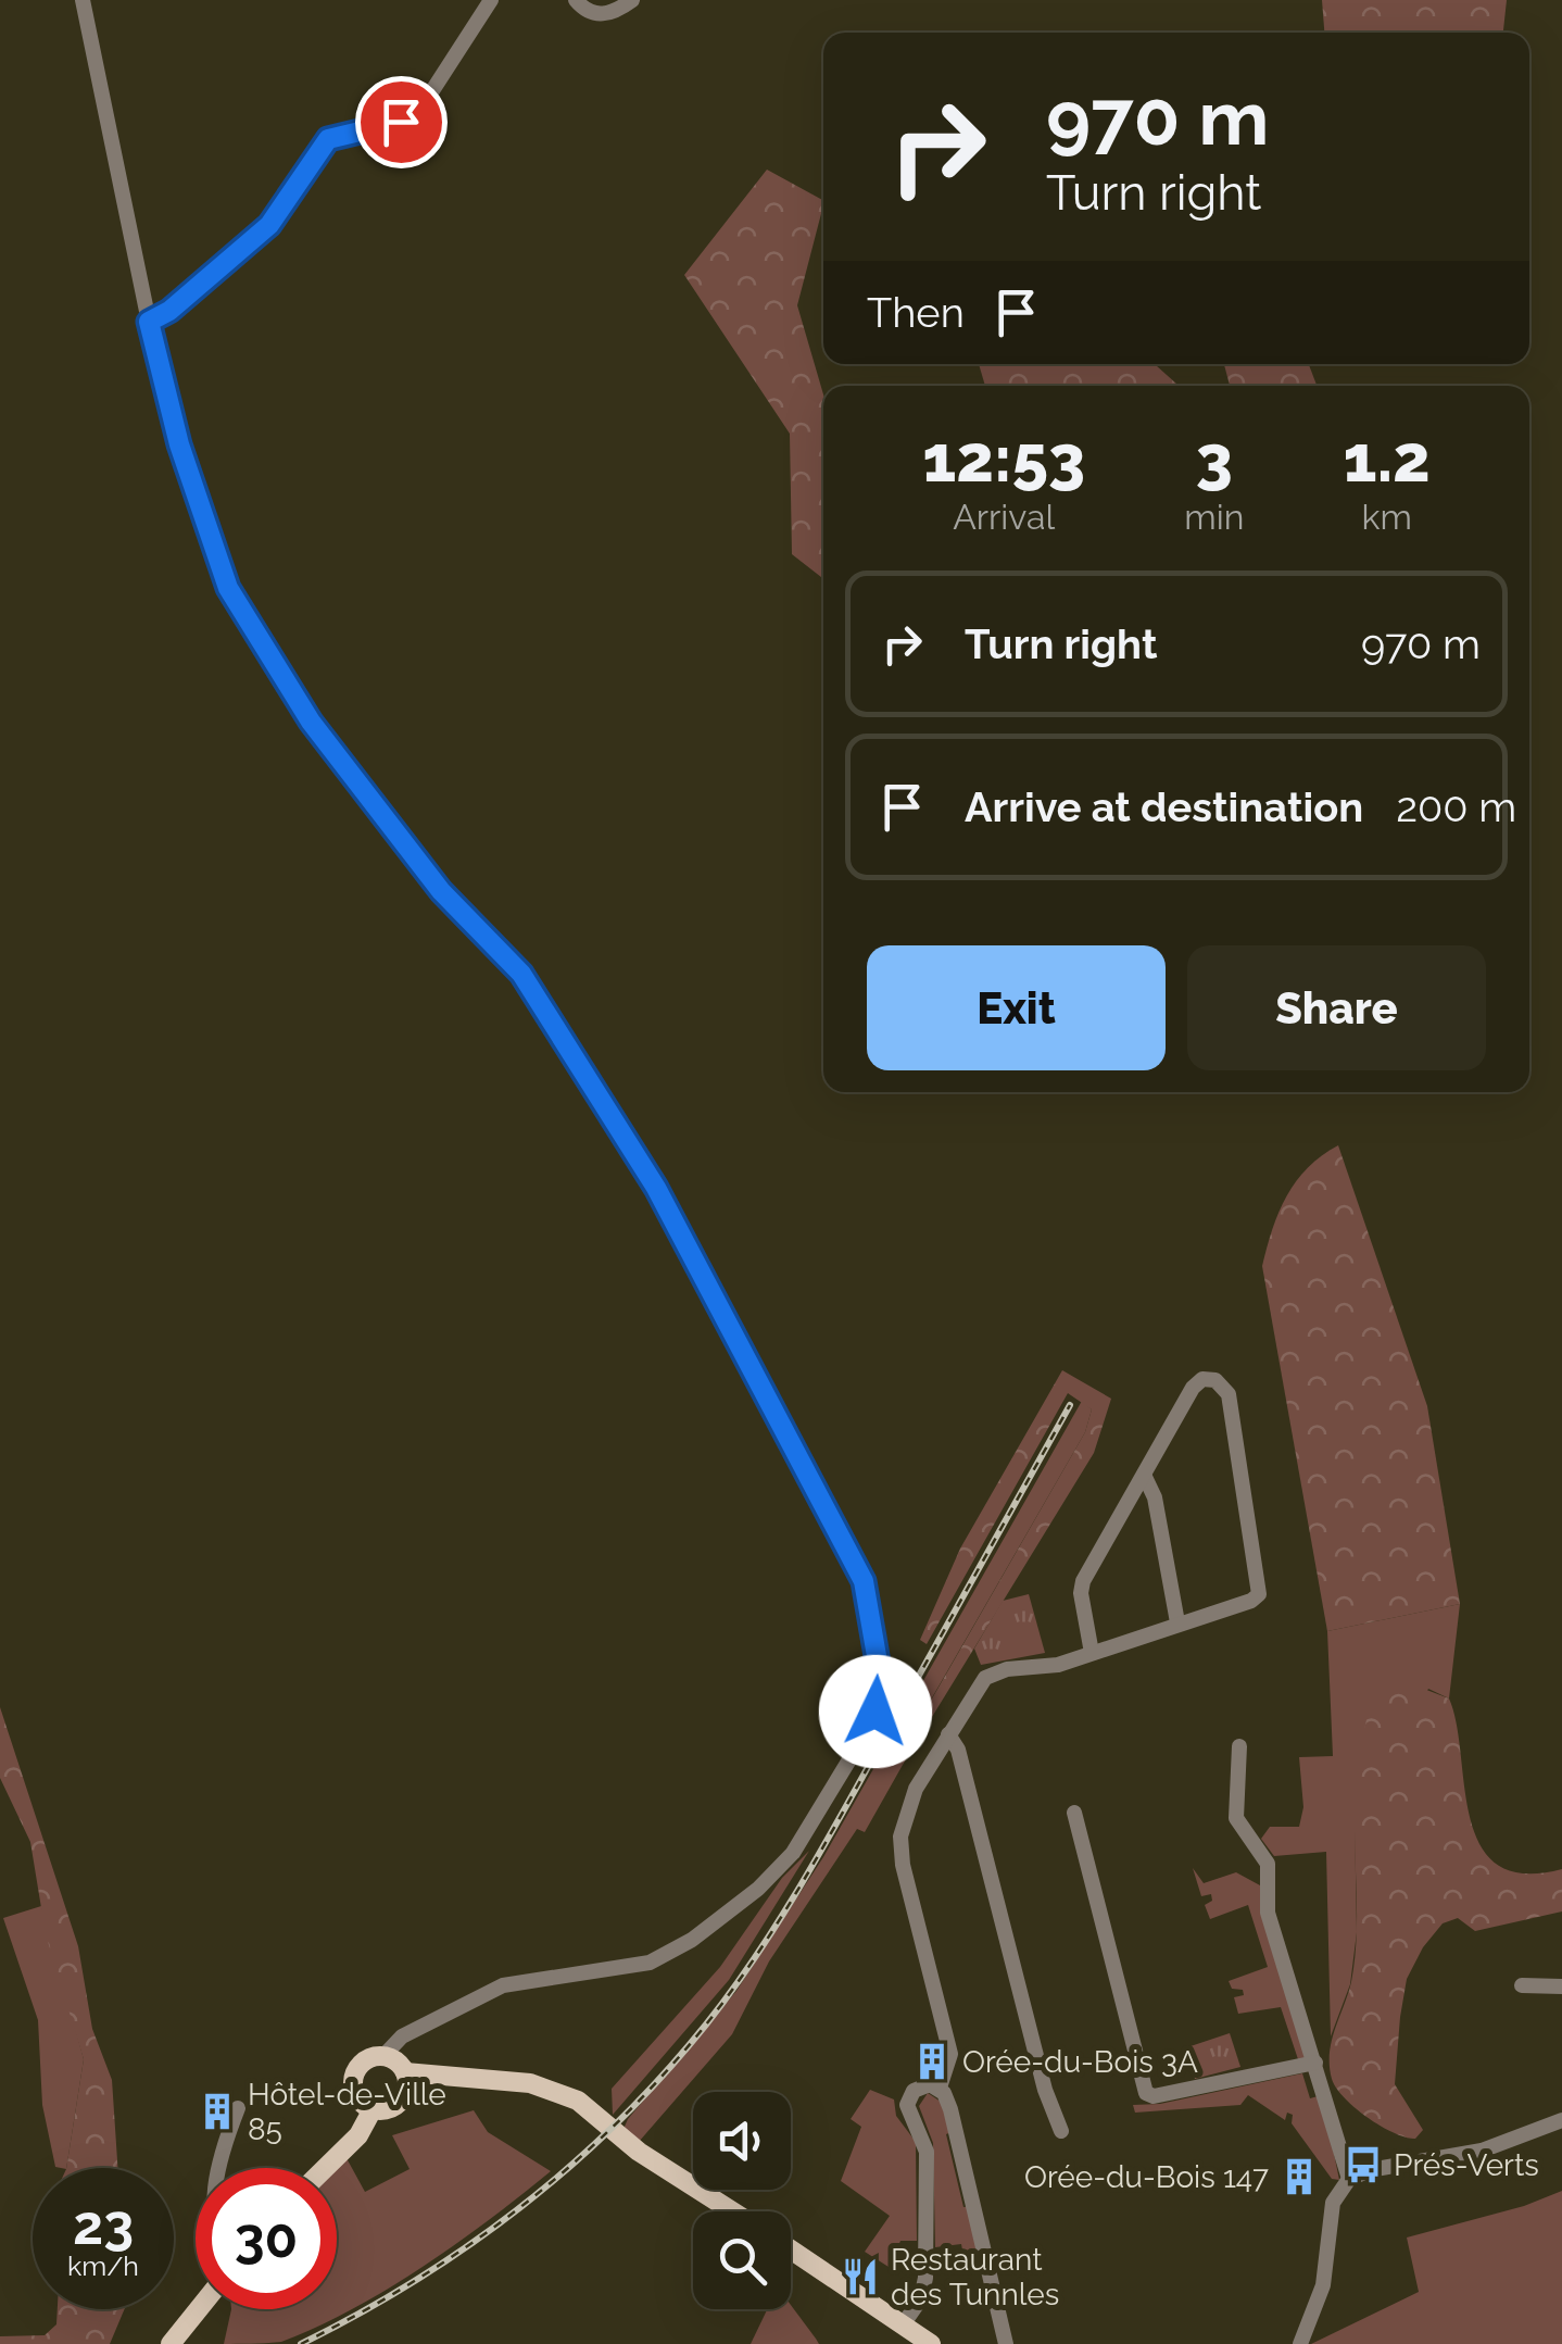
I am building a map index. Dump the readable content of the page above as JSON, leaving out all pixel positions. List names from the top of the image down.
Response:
{
  "places": {
    "building": ["Orée-du-Bois 3A", "Hôtel-de-Ville 85", "Orée-du-Bois 147"],
    "bus stop": ["Prés-Verts"],
    "restaurant": ["Restaurant des Tunnles"]
  },
  "page": {
    "turn": ["970 m", "Turn right"],
    "then": "Then",
    "eta": [
      "12:53",
      "Arrival",
      "3",
      "min",
      "1.2",
      "km"
    ],
    "list": [
      {
        "name": "Turn right",
        "value": "970 m"
      },
      {
        "name": "Arrive at destination",
        "value": "200 m"
      }
    ],
    "buttons": ["Exit", "Share"],
    "speed": "23 km/h",
    "limit": "30"
  }
}
